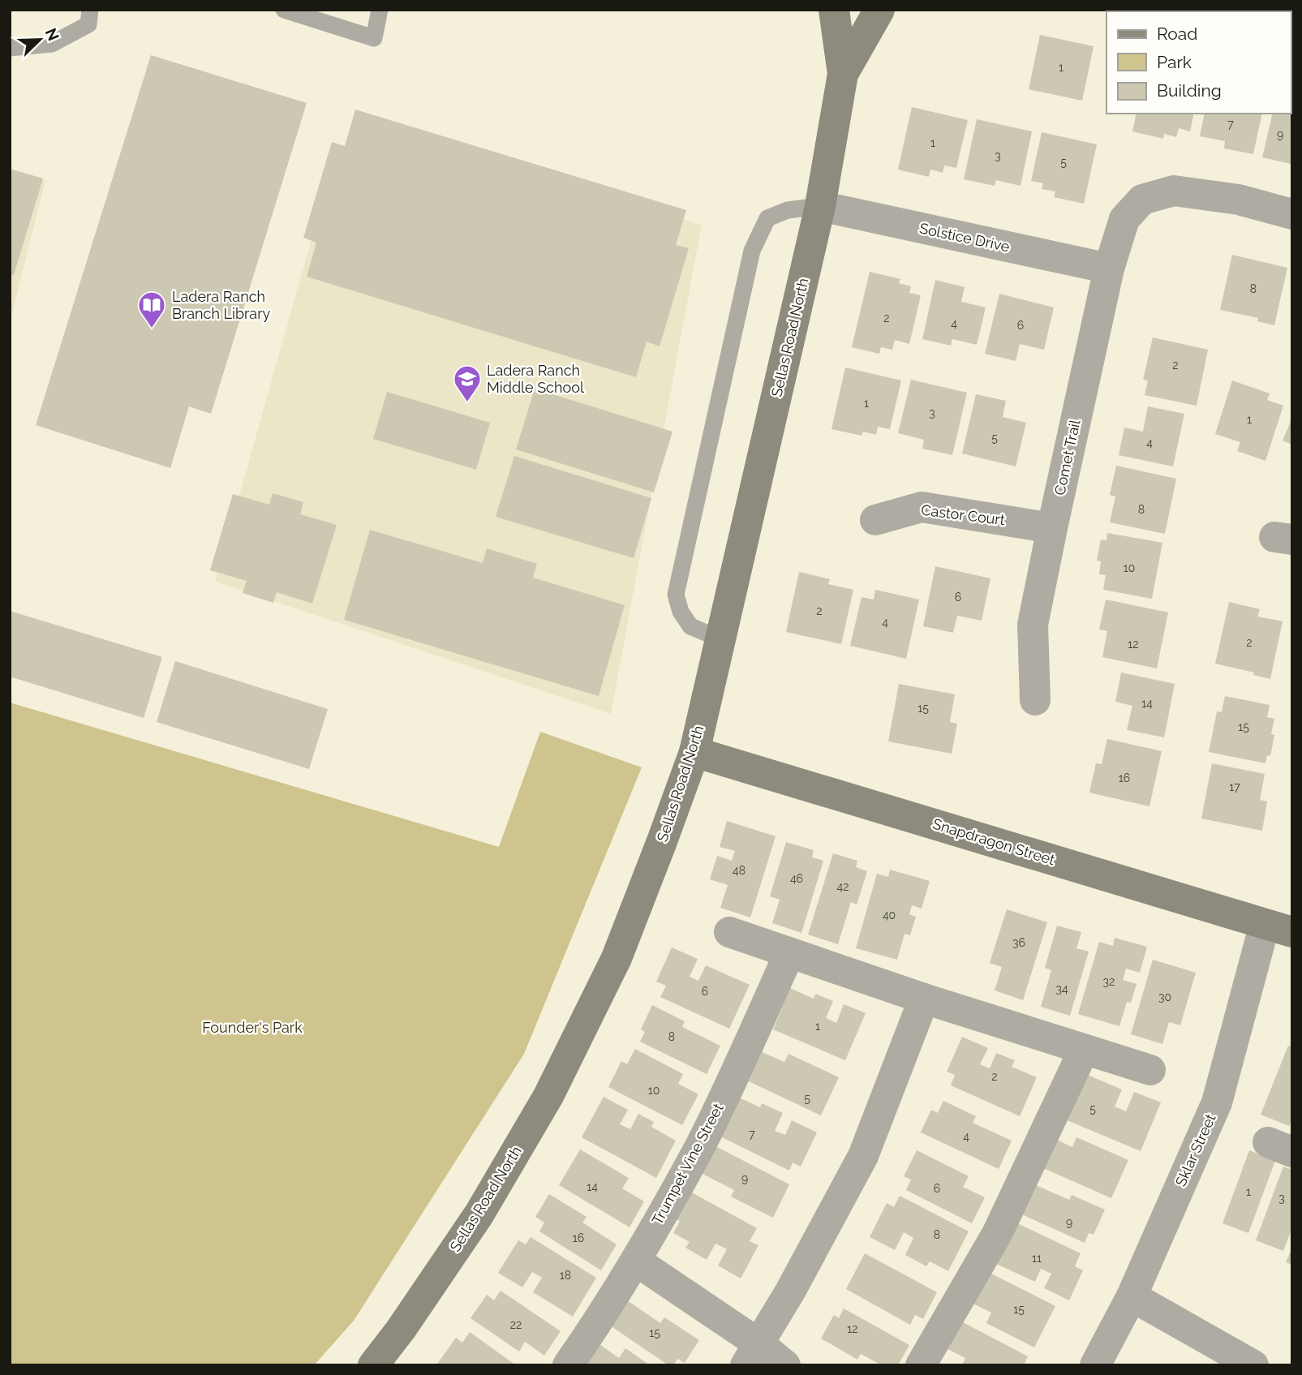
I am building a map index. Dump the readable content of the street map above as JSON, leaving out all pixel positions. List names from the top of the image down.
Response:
{
  "streets": {
    "street": [
      "Solstice Drive",
      "Sellas Road North",
      "Comet Trail",
      "Castor Court",
      "Snapdragon Street",
      "Sklar Street",
      "Trumpet Vine Street"
    ]
  },
  "crossings": [
    ["Solstice Drive", "Sellas Road North"],
    ["Solstice Drive", "Comet Trail"],
    ["Sellas Road North", "Snapdragon Street"],
    ["Comet Trail", "Castor Court"],
    ["Snapdragon Street", "Sklar Street"]
  ],
  "parks": ["Founder's Park"],
  "places": {
    "library": ["Ladera Ranch Branch Library"],
    "school or university": ["Ladera Ranch Middle School"]
  },
  "house_numbers": [
    "1",
    "7",
    "9",
    "1",
    "3",
    "5",
    "8",
    "2",
    "4",
    "6",
    "2",
    "1",
    "3",
    "1",
    "5",
    "4",
    "8",
    "10",
    "6",
    "2",
    "4",
    "2",
    "12",
    "14",
    "15",
    "15",
    "16",
    "17",
    "48",
    "46",
    "42",
    "40",
    "36",
    "32",
    "34",
    "6",
    "30",
    "1",
    "8",
    "2",
    "10",
    "5",
    "5",
    "7",
    "4",
    "9",
    "14",
    "6",
    "1",
    "3",
    "9",
    "8",
    "16",
    "11",
    "18",
    "15",
    "22",
    "12",
    "15"
  ],
  "legend": ["Road", "Park", "Building"],
  "north": "top right"
}
